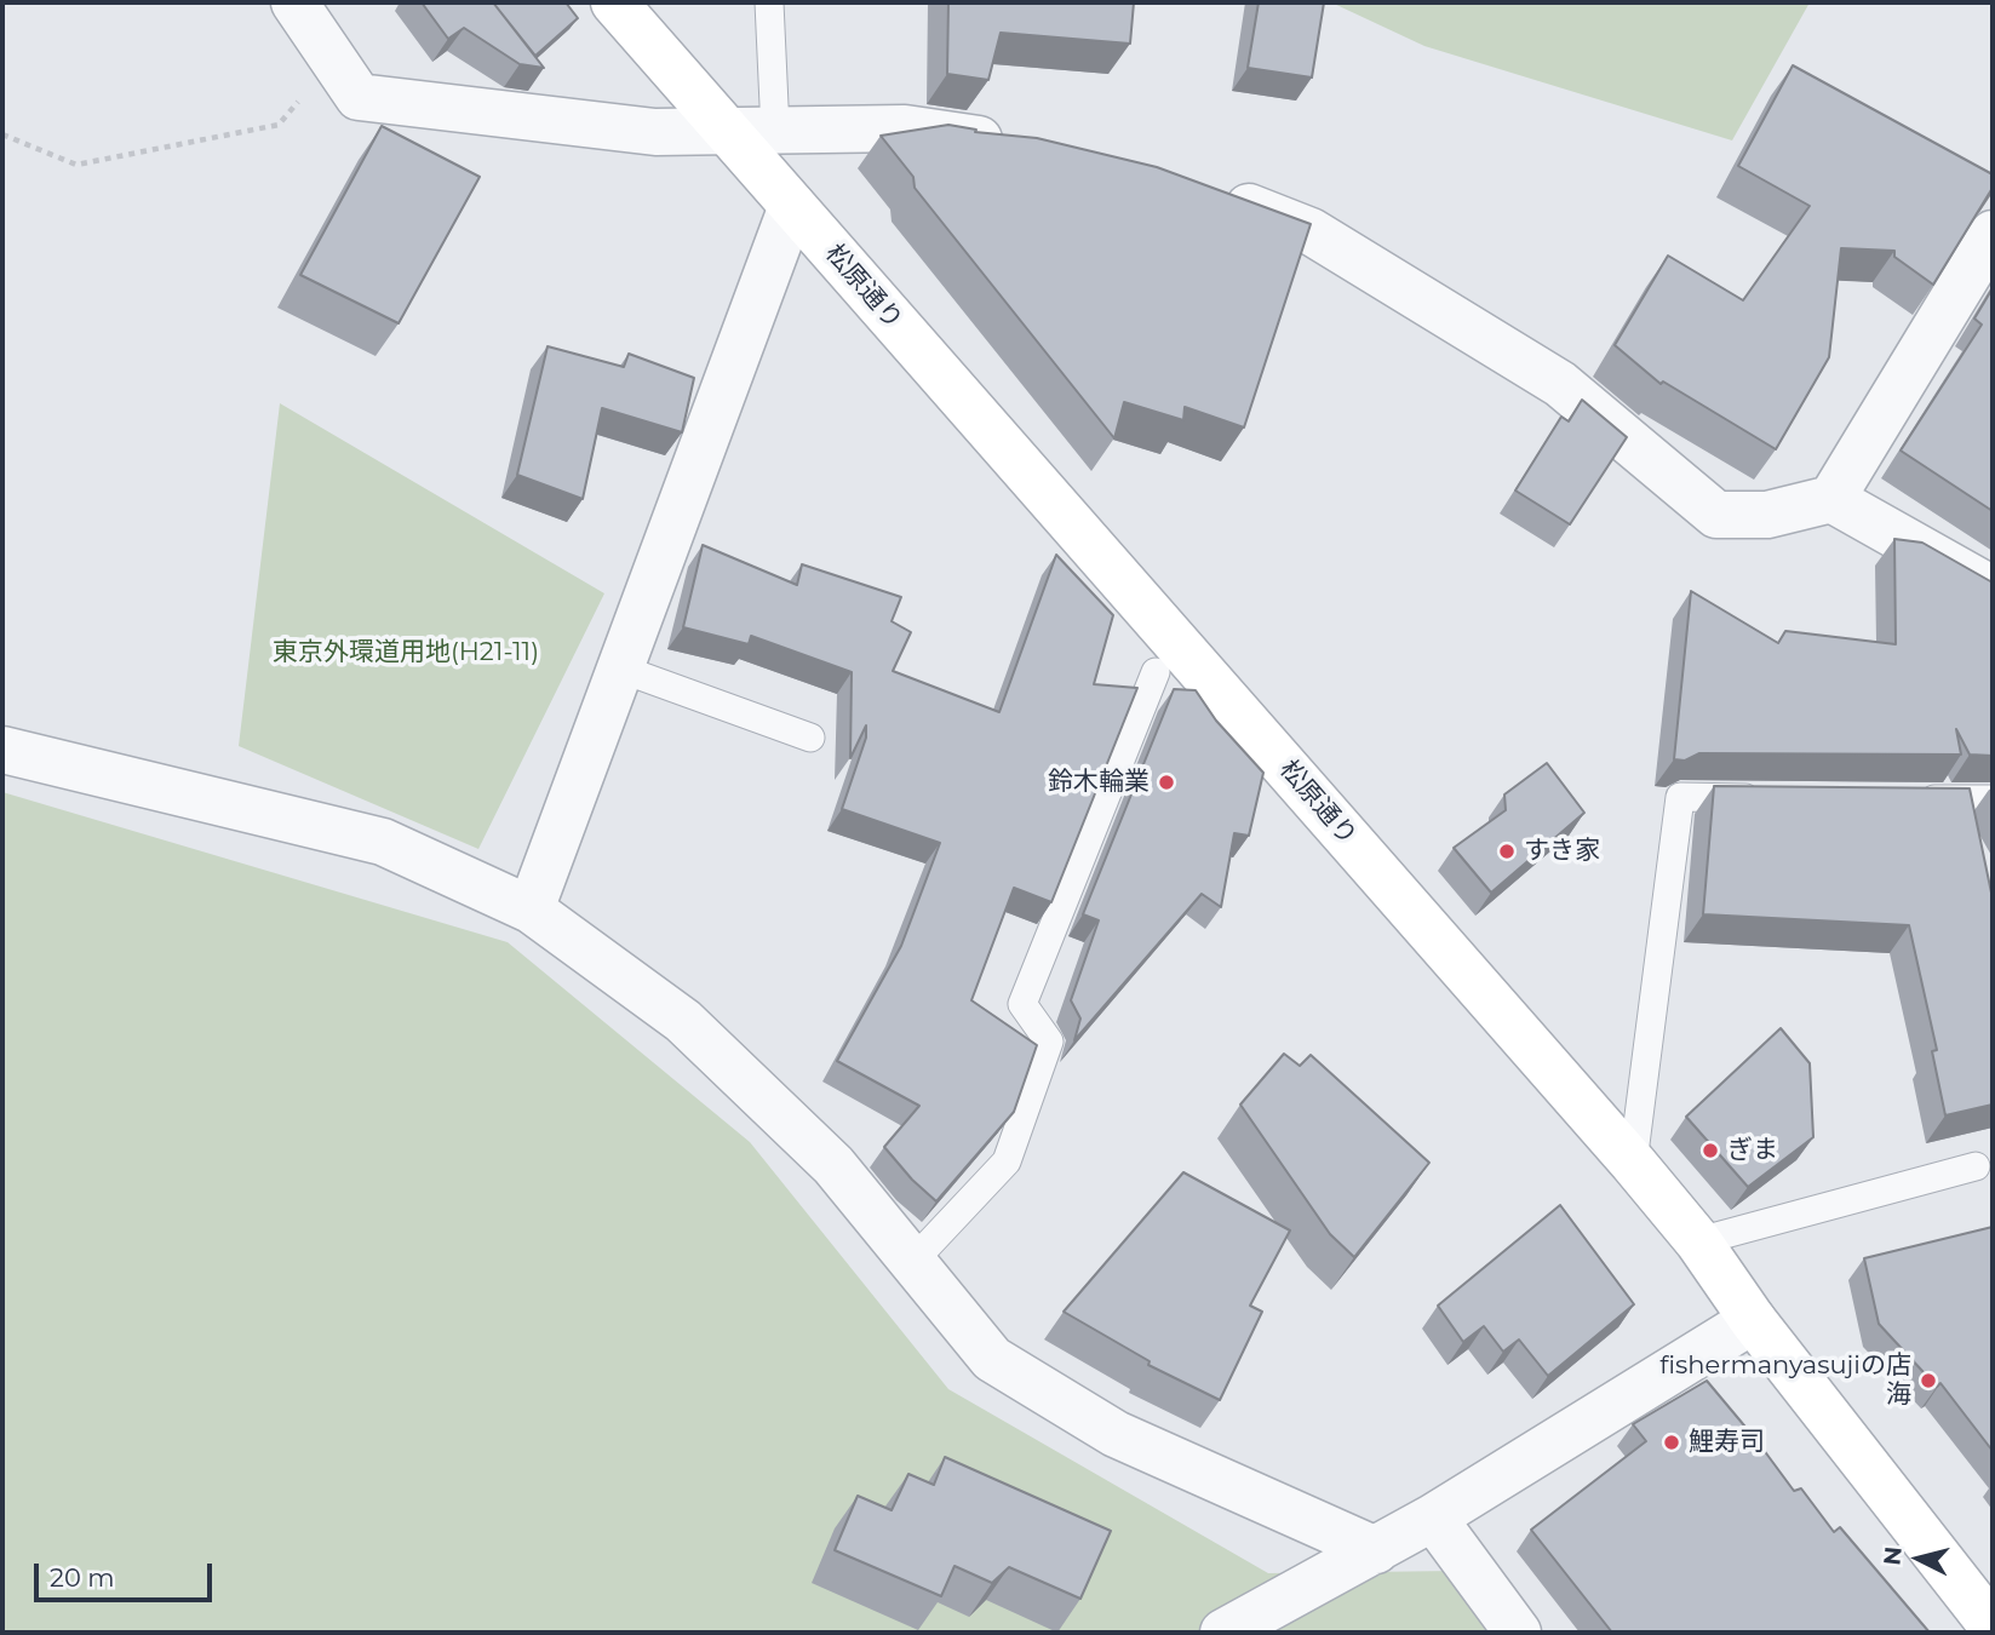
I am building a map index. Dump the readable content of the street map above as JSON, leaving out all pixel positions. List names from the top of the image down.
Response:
{
  "streets": {
    "main road": ["松原通り"]
  },
  "parks": ["東京外環道用地(H21-11)"],
  "places": [
    "鈴木輪業",
    "すき家",
    "ぎま",
    "fishermanyasujiの店 海",
    "鯉寿司"
  ],
  "scale_bar": "20 m",
  "north": "left"
}
